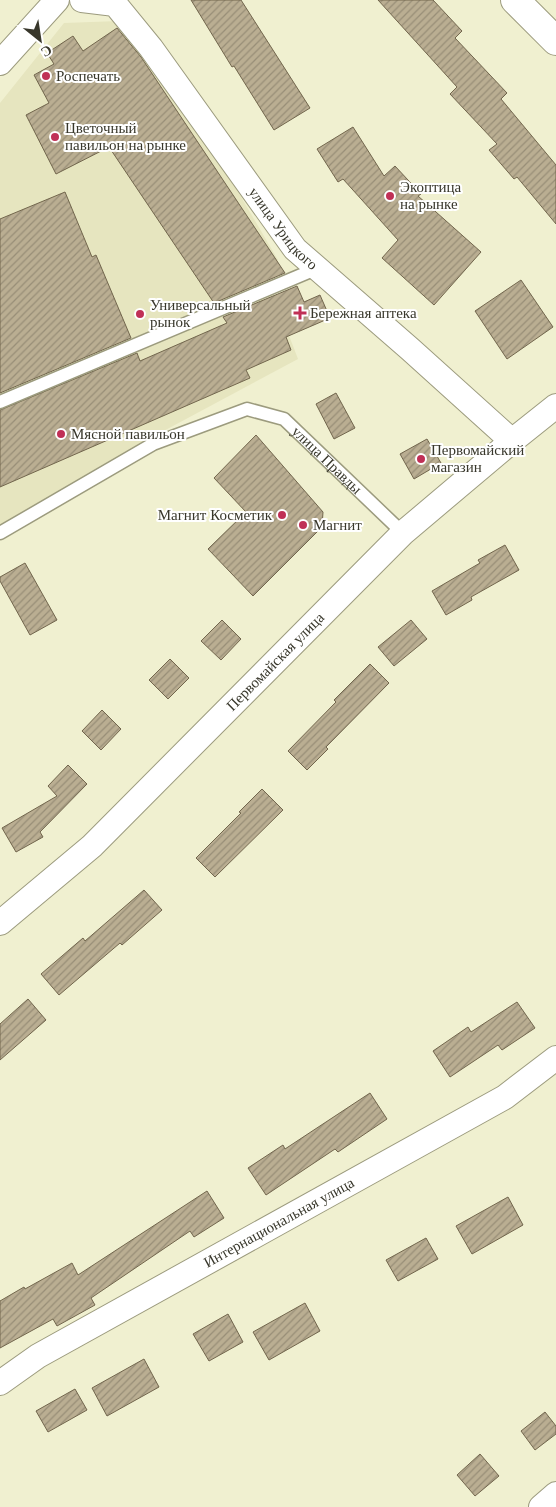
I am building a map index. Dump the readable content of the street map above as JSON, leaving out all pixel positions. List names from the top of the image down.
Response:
{
  "streets": {
    "street": ["улица Урицкого", "Первомайская улица", "Интернациональная улица"],
    "lane": ["улица Правды"]
  },
  "crossings": [
    ["улица Урицкого", "Первомайская улица"],
    ["улица Правды", "Первомайская улица"]
  ],
  "places": {
    "other": [
      "Роспечать",
      "Цветочный павильон на рынке",
      "Экоптица на рынке",
      "Универсальный рынок",
      "Мясной павильон",
      "Первомайский магазин",
      "Магнит Косметик",
      "Магнит"
    ],
    "health": ["Бережная аптека"]
  },
  "north": "bottom right"
}
